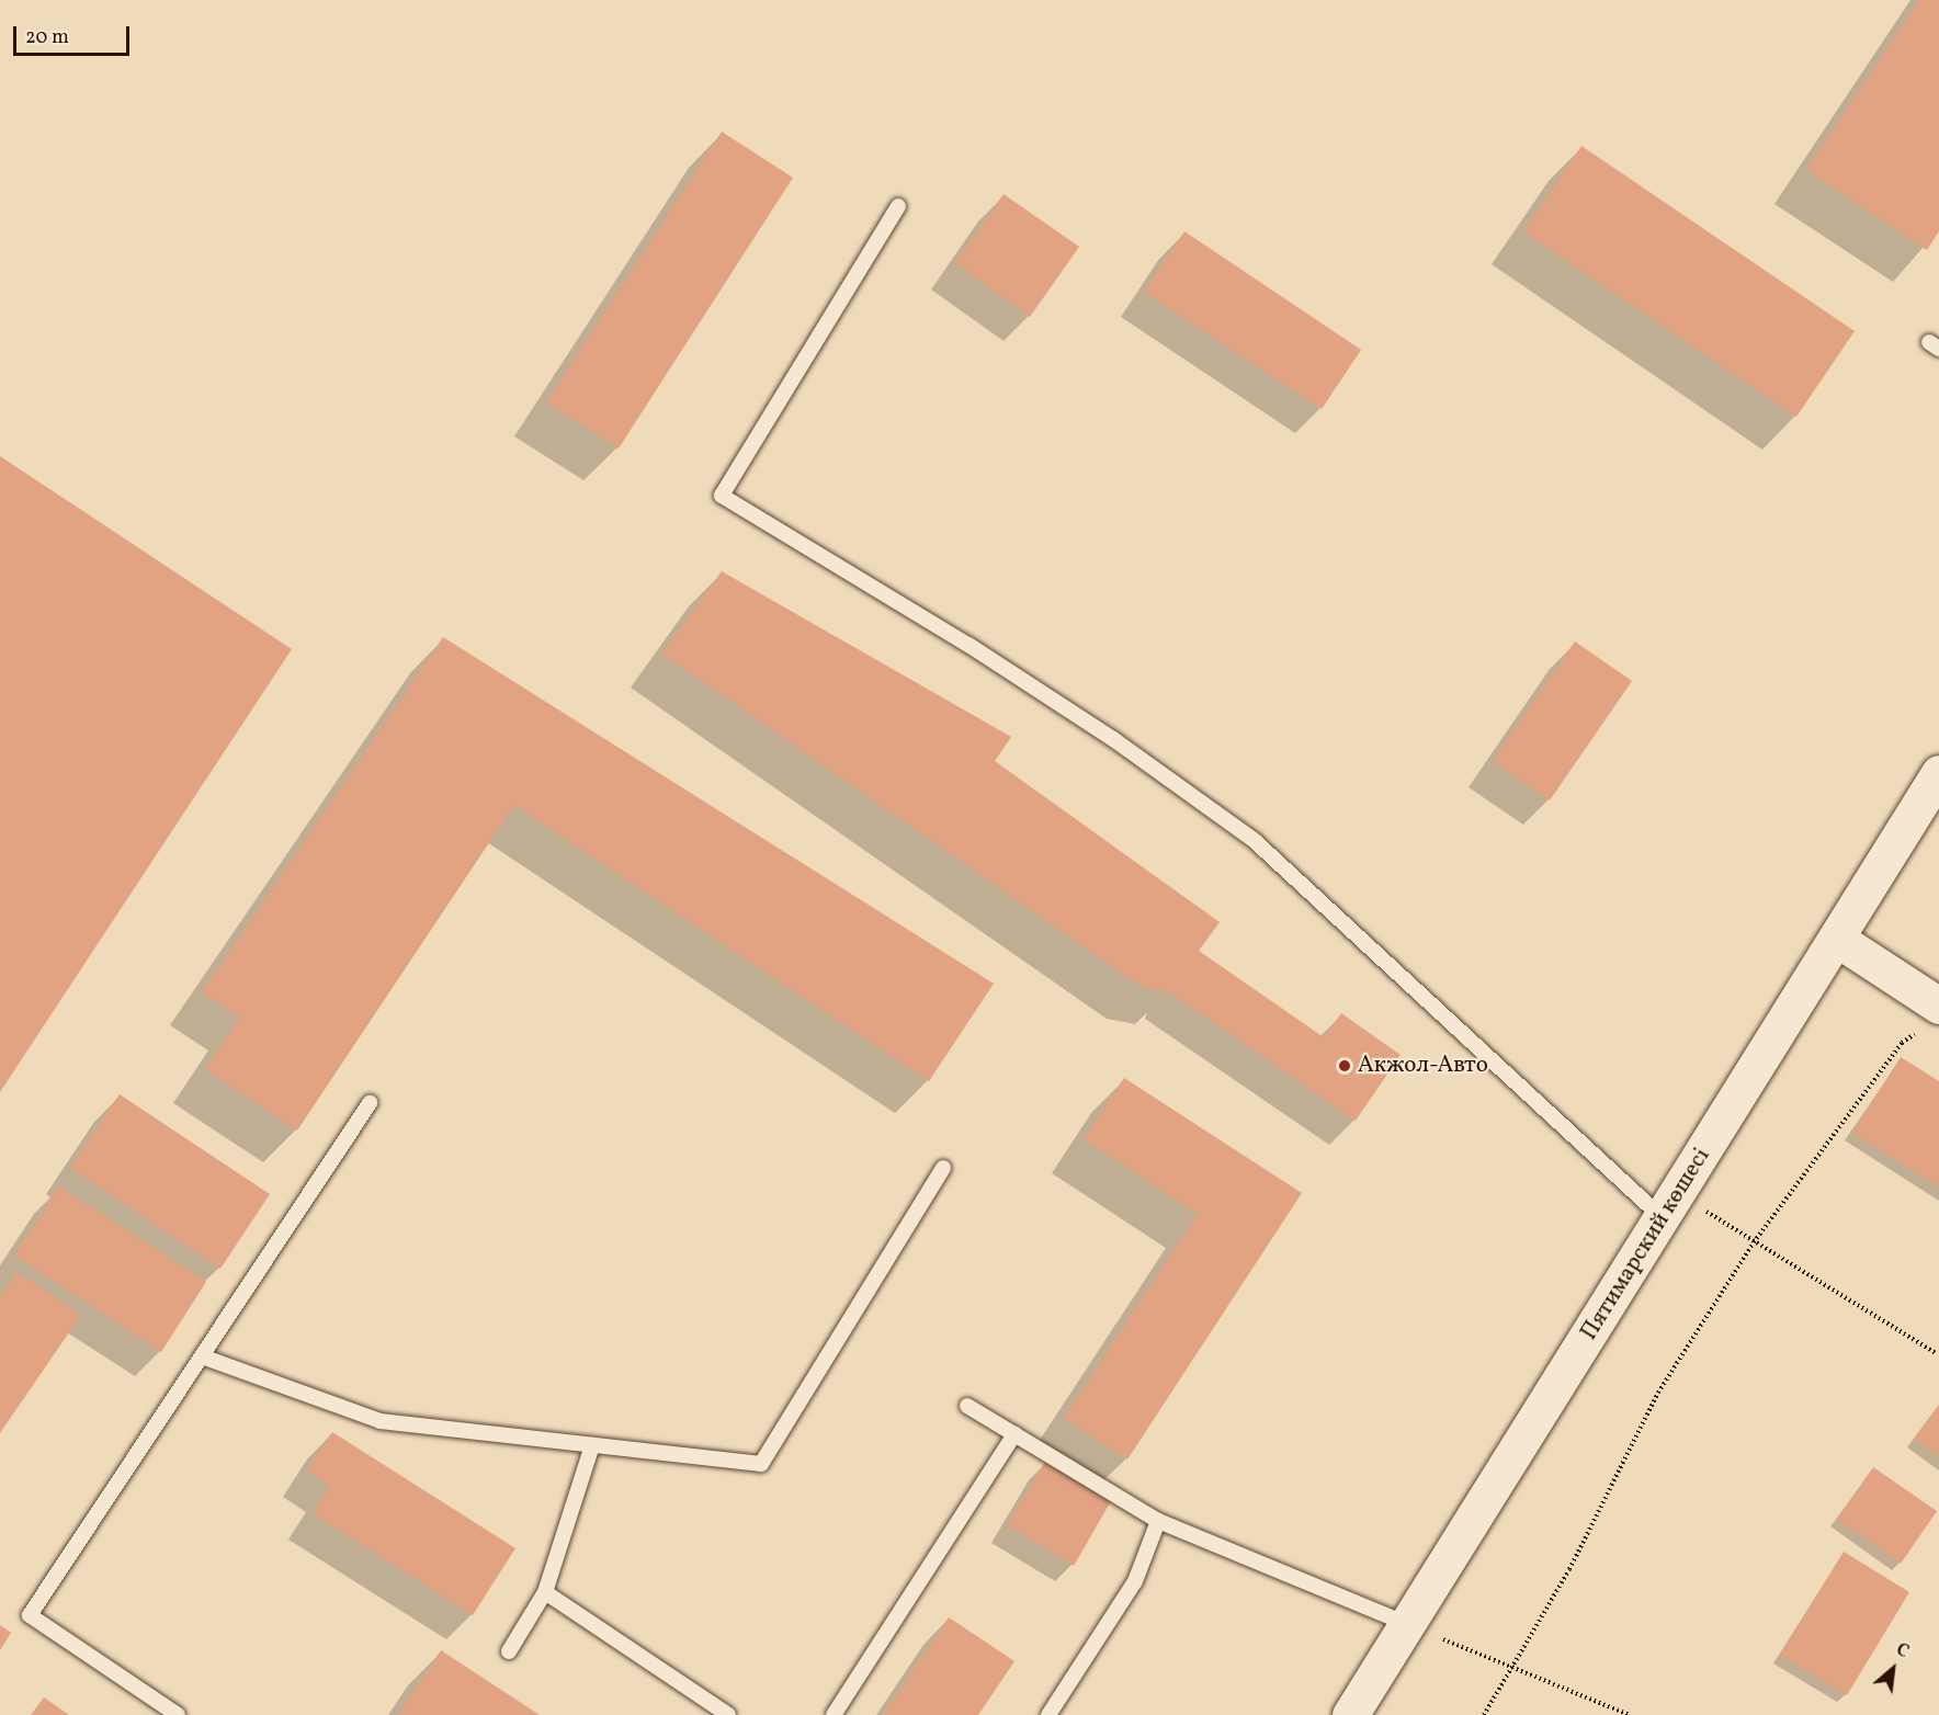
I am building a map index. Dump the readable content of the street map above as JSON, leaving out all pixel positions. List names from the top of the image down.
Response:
{
  "streets": {
    "main road": ["Пятимарский көшесі"]
  },
  "places": ["Акжол-Авто"],
  "scale_bar": "20 m",
  "north": "top right"
}
